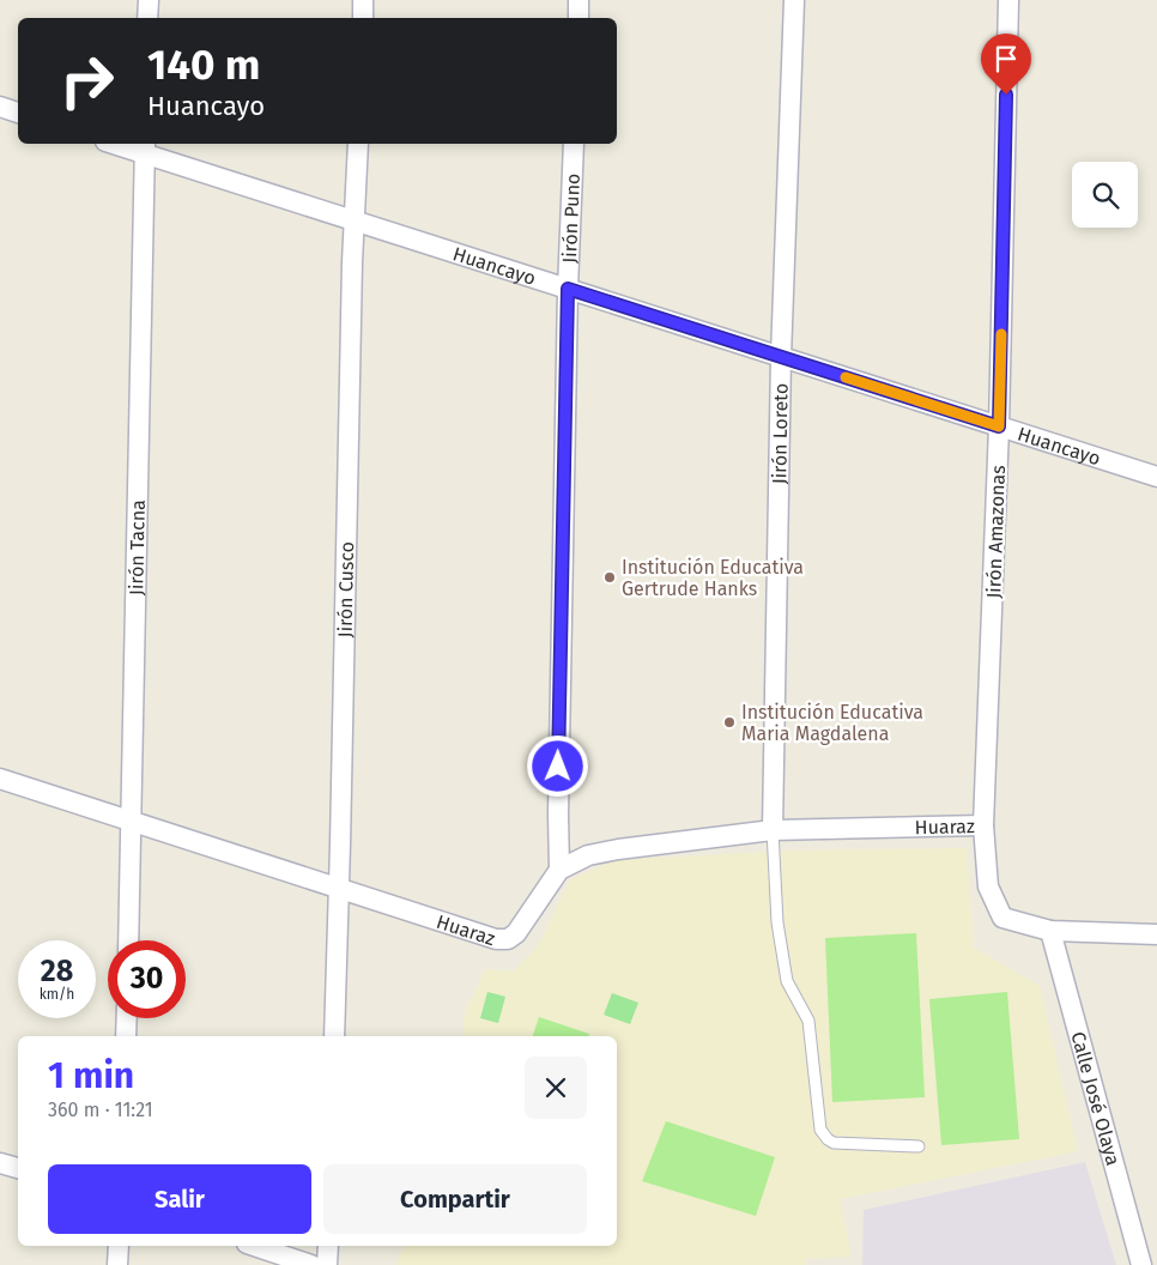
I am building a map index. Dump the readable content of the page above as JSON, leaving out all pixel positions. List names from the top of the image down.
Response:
{
  "streets": {
    "street": [
      "Jirón Puno",
      "Huancayo",
      "Jirón Loreto",
      "Jirón Amazonas",
      "Jirón Tacna",
      "Jirón Cusco",
      "Huaraz",
      "Calle José Olaya"
    ]
  },
  "crossings": [
    ["Jirón Puno", "Huancayo"],
    ["Jirón Puno", "Huaraz"],
    ["Huancayo", "Jirón Loreto"],
    ["Huancayo", "Jirón Amazonas"],
    ["Huancayo", "Jirón Tacna"],
    ["Huancayo", "Jirón Cusco"],
    ["Jirón Loreto", "Huaraz"],
    ["Jirón Amazonas", "Huaraz"],
    ["Jirón Amazonas", "Calle José Olaya"],
    ["Jirón Tacna", "Huaraz"],
    ["Jirón Cusco", "Huaraz"]
  ],
  "places": ["Institución Educativa Gertrude Hanks", "Institución Educativa Maria Magdalena"],
  "page": {
    "turn": ["140 m", "Huancayo"],
    "speed": "28 km/h",
    "limit": "30",
    "heading": ["1 min", "360 m · 11:21"],
    "buttons": ["Salir", "Compartir"]
  }
}
